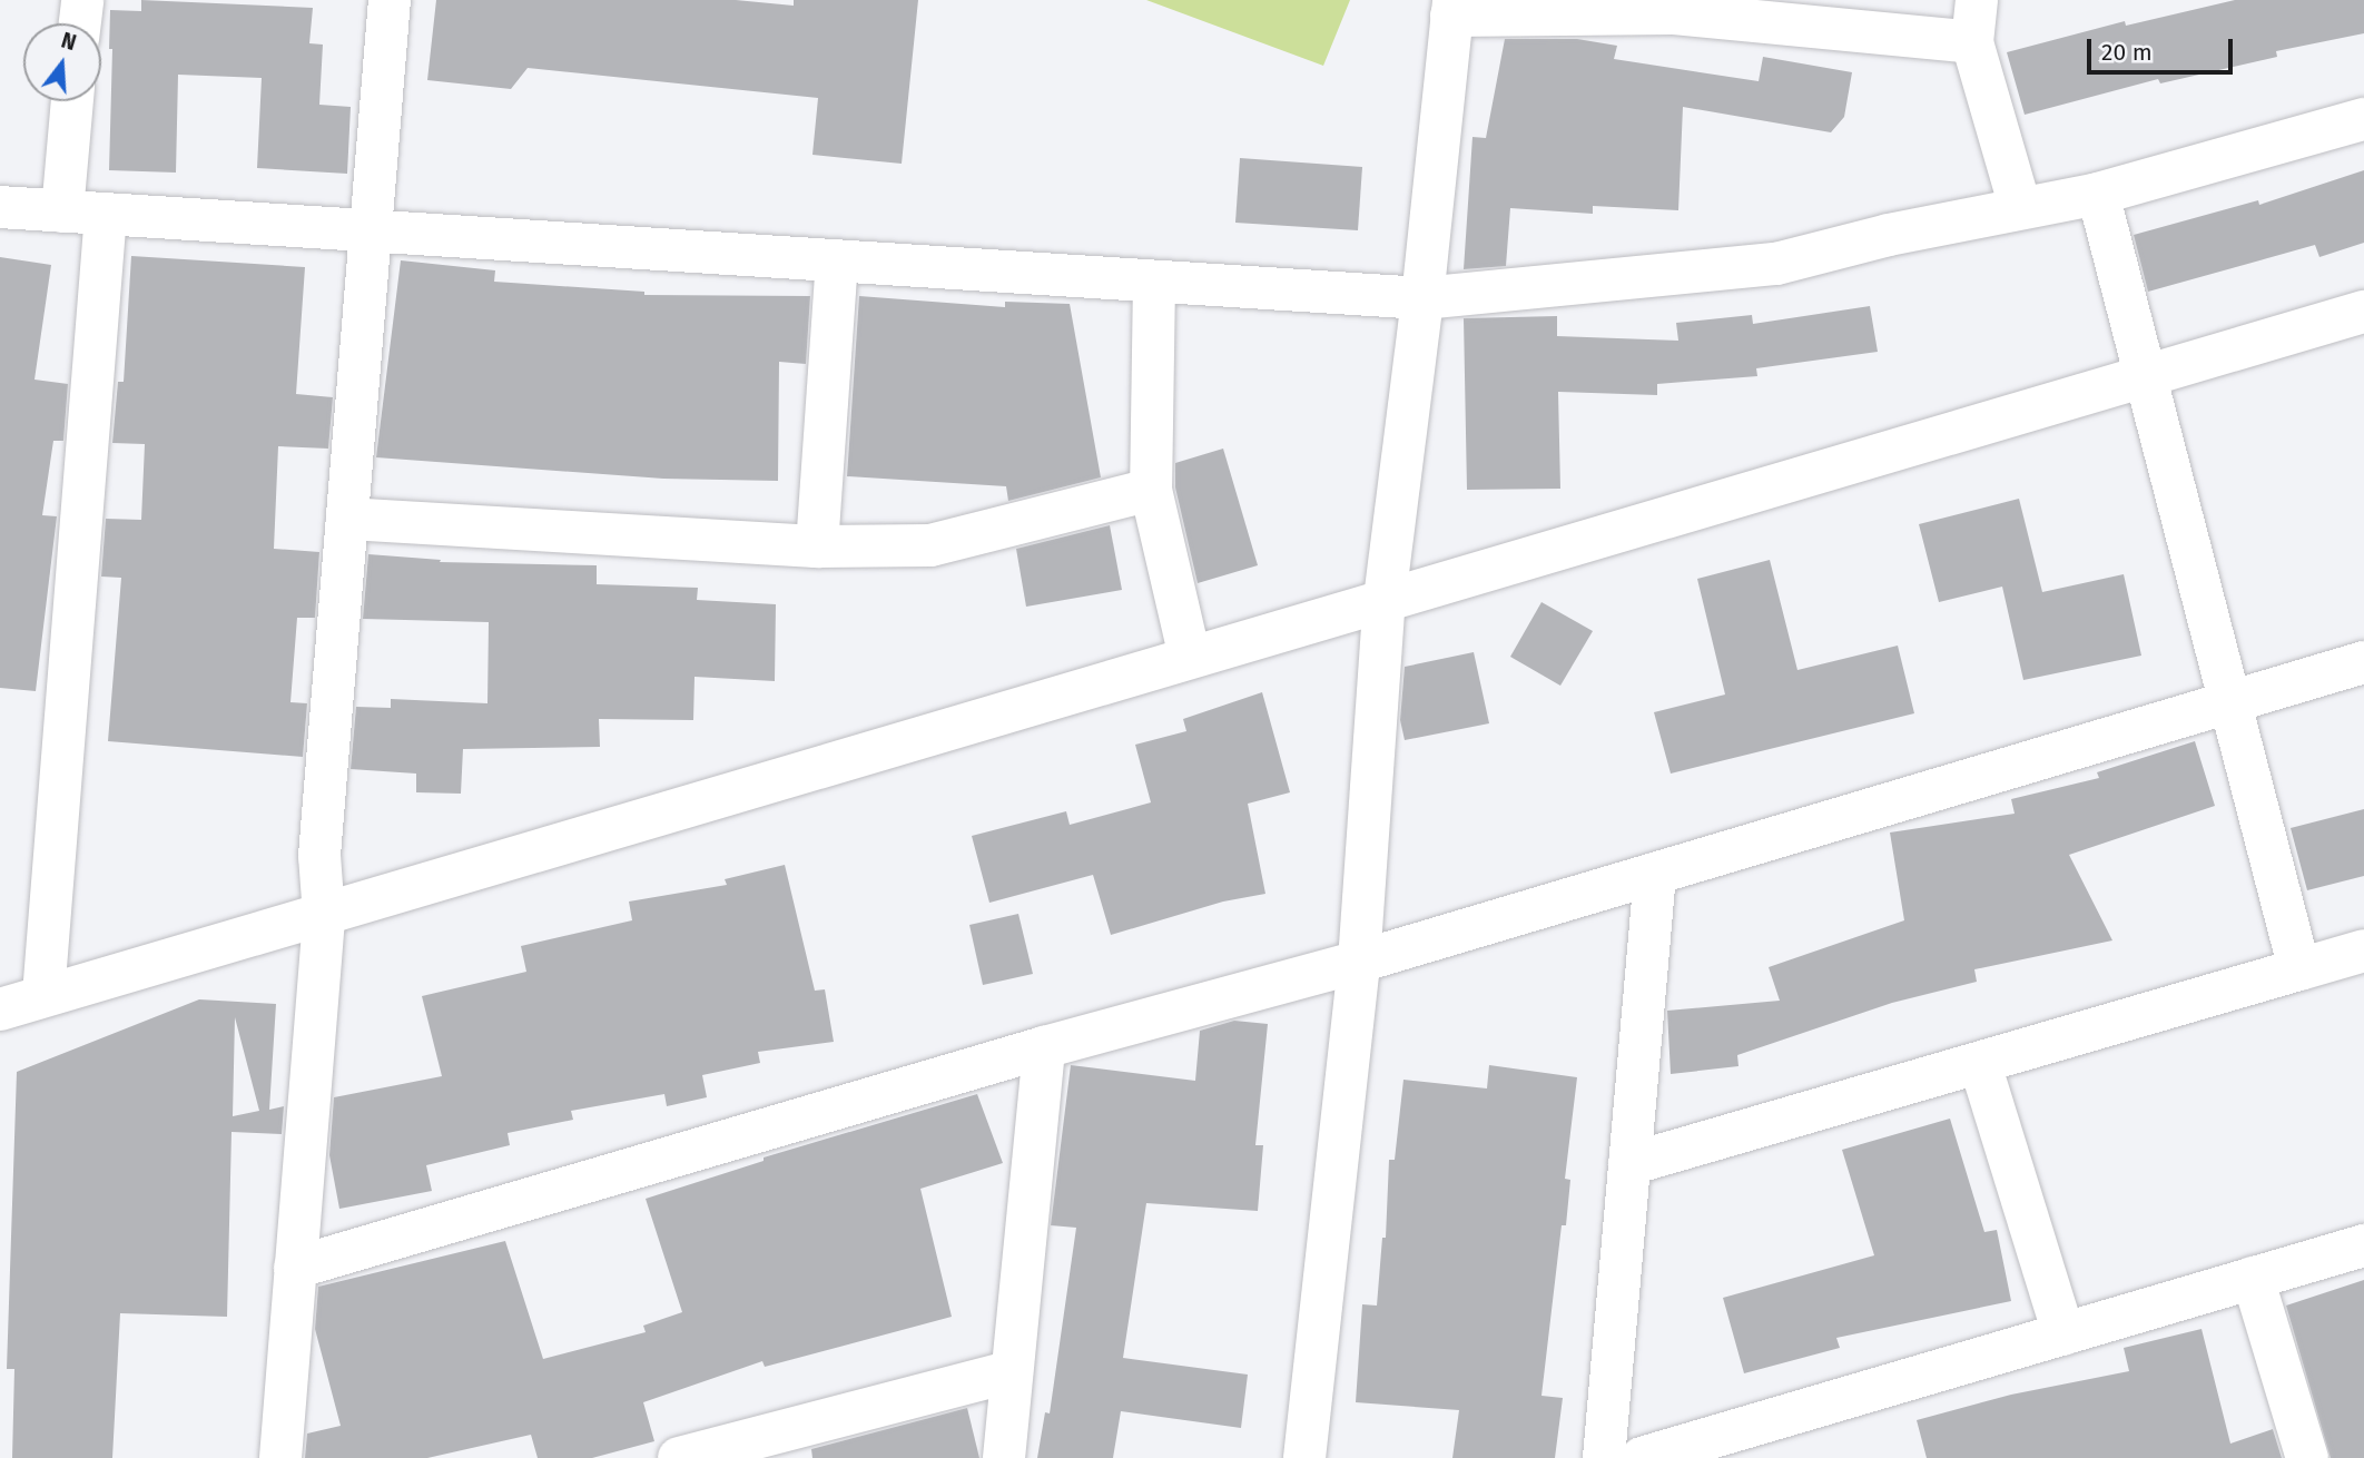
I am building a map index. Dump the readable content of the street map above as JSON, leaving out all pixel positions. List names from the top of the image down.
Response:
{
  "scale_bar": "20 m",
  "north": "top"
}
